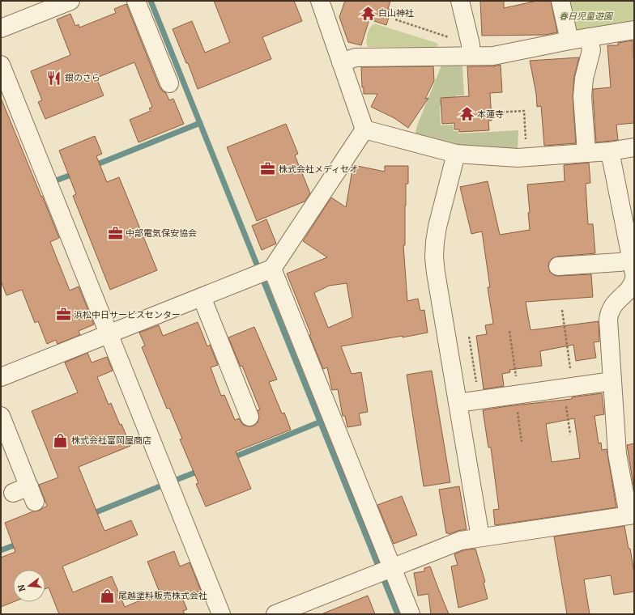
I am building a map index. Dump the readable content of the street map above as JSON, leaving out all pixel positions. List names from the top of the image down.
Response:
{
  "parks": ["春日児童遊園"],
  "places": {
    "temple": ["白山神社", "本蓮寺"],
    "restaurant": ["銀のさら"],
    "office": ["株式会社メディセオ", "中部電気保安協会", "浜松中日サービスセンター"],
    "shop": ["株式会社富岡屋商店", "尾越塗料販売株式会社"]
  },
  "north": "left"
}
